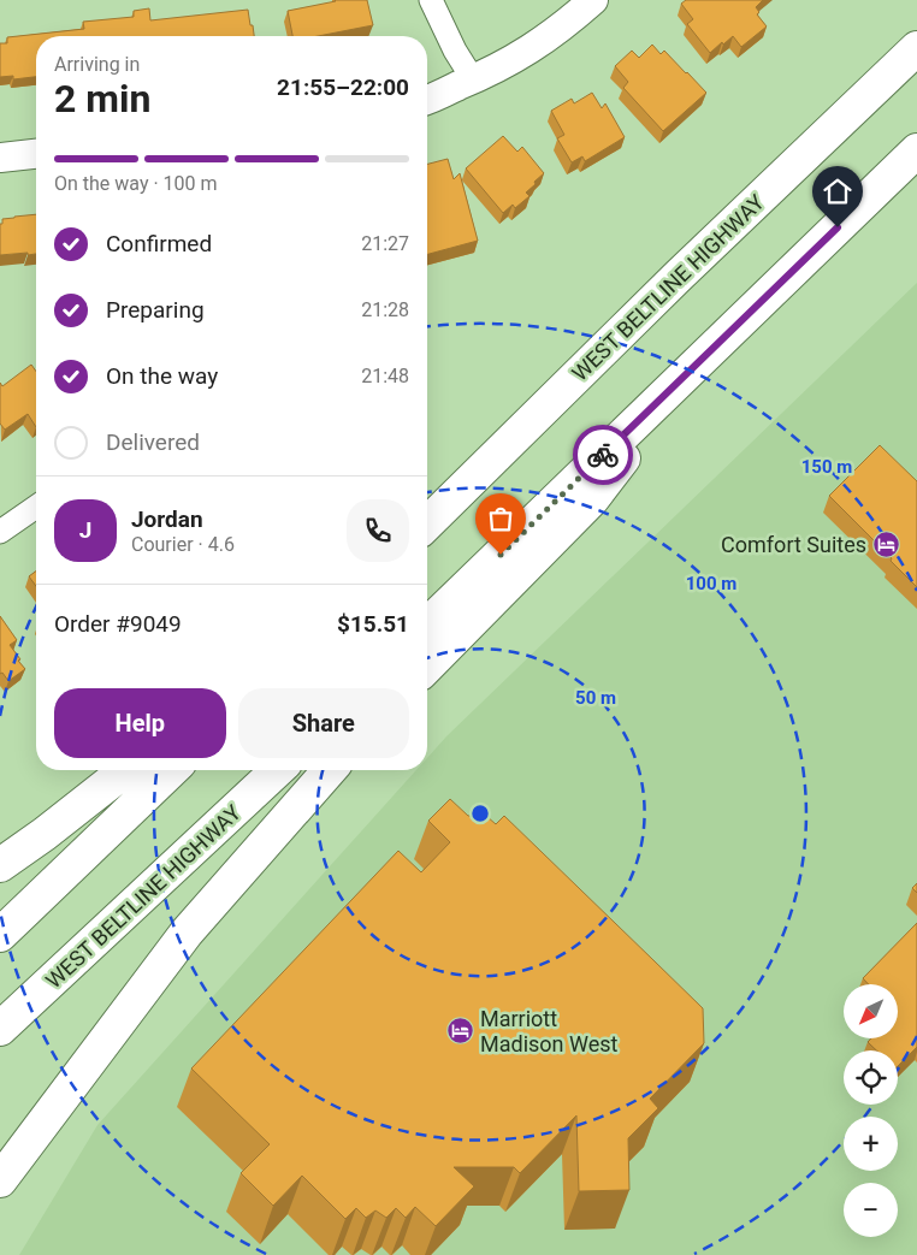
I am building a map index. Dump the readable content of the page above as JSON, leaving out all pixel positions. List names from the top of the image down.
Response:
{
  "streets": {
    "highway": ["WEST BELTLINE HIGHWAY"]
  },
  "places": {
    "hotel": ["Comfort Suites", "Marriott Madison West"]
  },
  "north": "bottom left",
  "page": {
    "heading": ["2 min", "Arriving in", "21:55–22:00"],
    "panel": [
      "Jordan",
      "Courier · 4.6",
      "Order #9049",
      "$15.51"
    ],
    "bar": "On the way · 100 m",
    "list": [
      ["Confirmed", "21:27"],
      ["Preparing", "21:28"],
      ["On the way", "21:48"],
      "Delivered"
    ],
    "round": "J",
    "buttons": ["Help", "Share"],
    "map_buttons": ["+", "−"]
  },
  "rings": ["150 m", "100 m", "50 m"]
}
